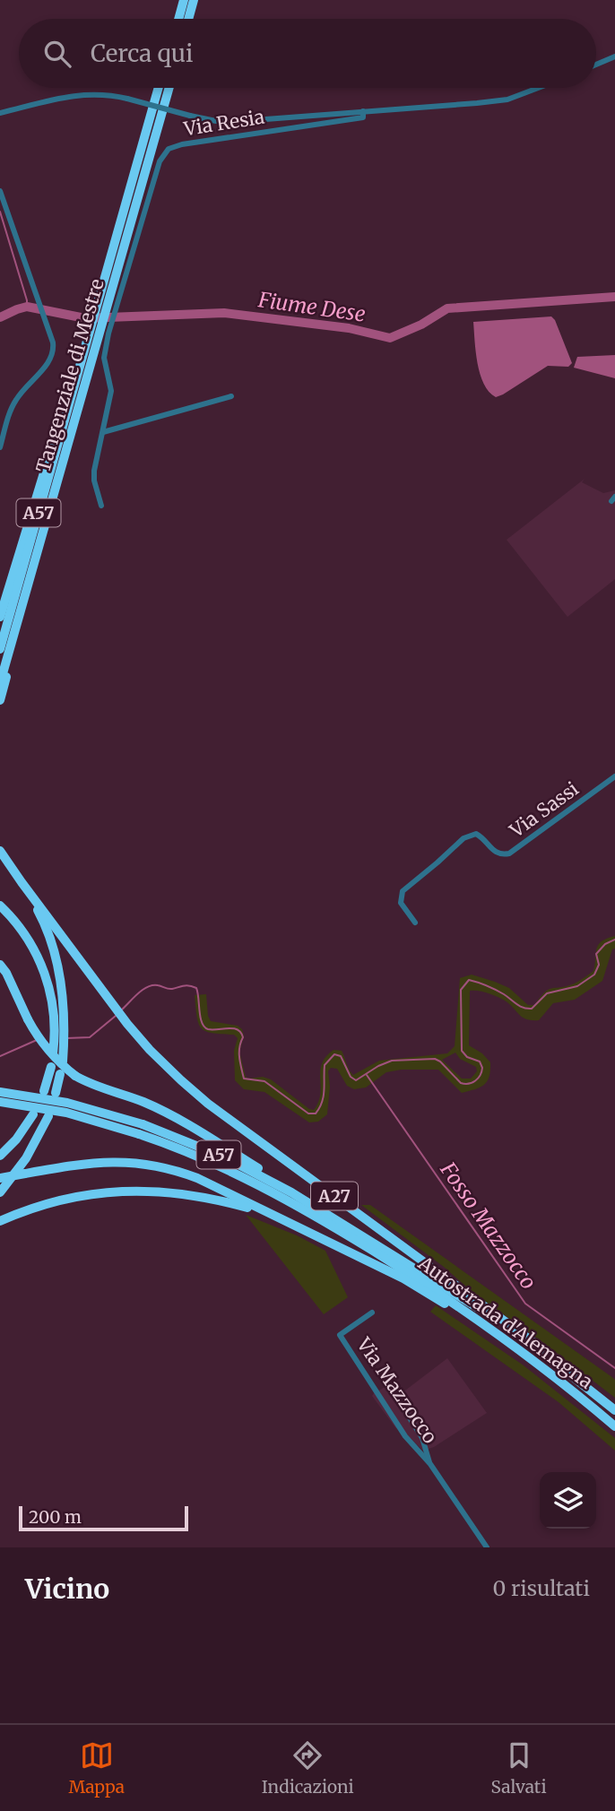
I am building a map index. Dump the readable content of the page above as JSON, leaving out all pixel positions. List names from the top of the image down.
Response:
{
  "streets": {
    "highway": [
      "Tangenziale di Mestre",
      "A57",
      "A27",
      "Autostrada d'Alemagna"
    ],
    "street": ["Via Resia", "Via Sassi", "Via Mazzocco"]
  },
  "crossings": [
    ["Via Resia", "Tangenziale di Mestre"],
    ["Tangenziale di Mestre", "A57"],
    ["A57", "Autostrada d'Alemagna"],
    ["A27", "Autostrada d'Alemagna"]
  ],
  "water": ["Fiume Dese", "Fosso Mazzocco"],
  "scale_bar": "200 m",
  "page": {
    "search": "Cerca qui",
    "scale": "200 m",
    "heading": ["Vicino", "0 risultati"],
    "nav": ["Mappa", "Indicazioni", "Salvati"]
  }
}
